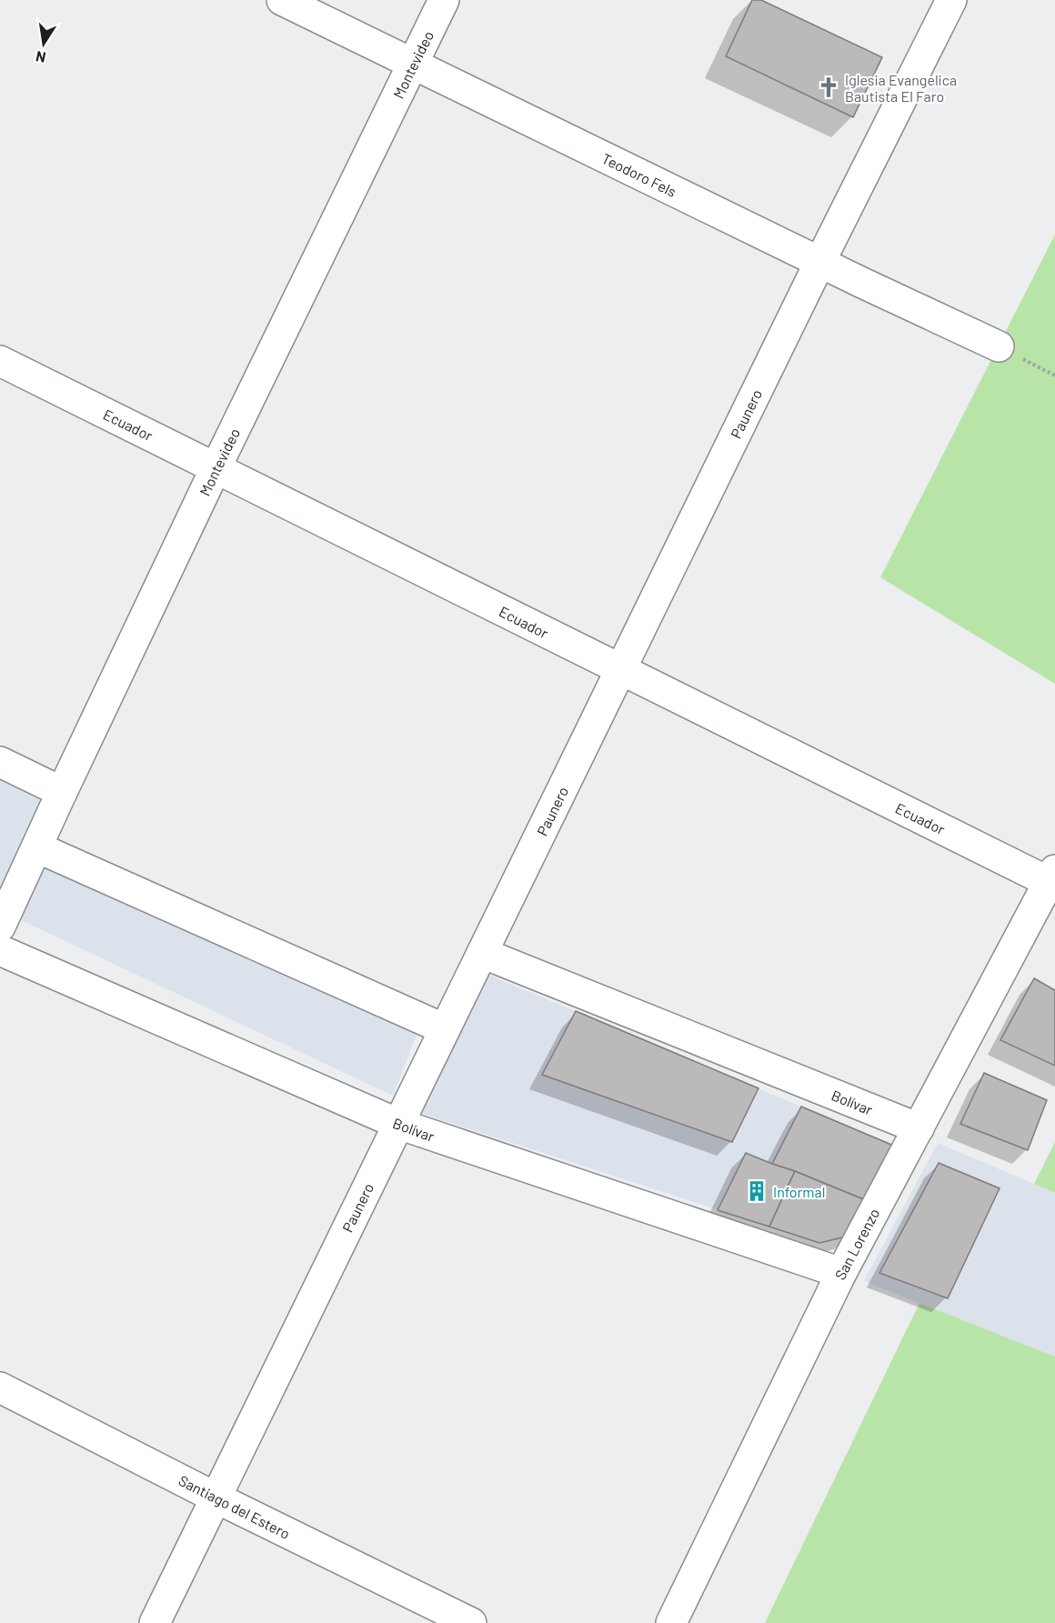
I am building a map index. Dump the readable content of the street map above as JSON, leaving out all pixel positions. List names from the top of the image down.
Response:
{
  "streets": {
    "street": [
      "Montevideo",
      "Teodoro Fels",
      "Paunero",
      "Ecuador",
      "Bolívar",
      "San Lorenzo",
      "Santiago del Estero"
    ]
  },
  "crossings": [
    ["Montevideo", "Teodoro Fels"],
    ["Montevideo", "Ecuador"],
    ["Teodoro Fels", "Paunero"],
    ["Paunero", "Ecuador"],
    ["Paunero", "Bolívar"],
    ["Paunero", "Santiago del Estero"],
    ["Ecuador", "San Lorenzo"],
    ["Bolívar", "San Lorenzo"]
  ],
  "places": {
    "church": ["Iglesia Evangelica Bautista El Faro"],
    "building": ["Informal"]
  },
  "north": "bottom"
}
